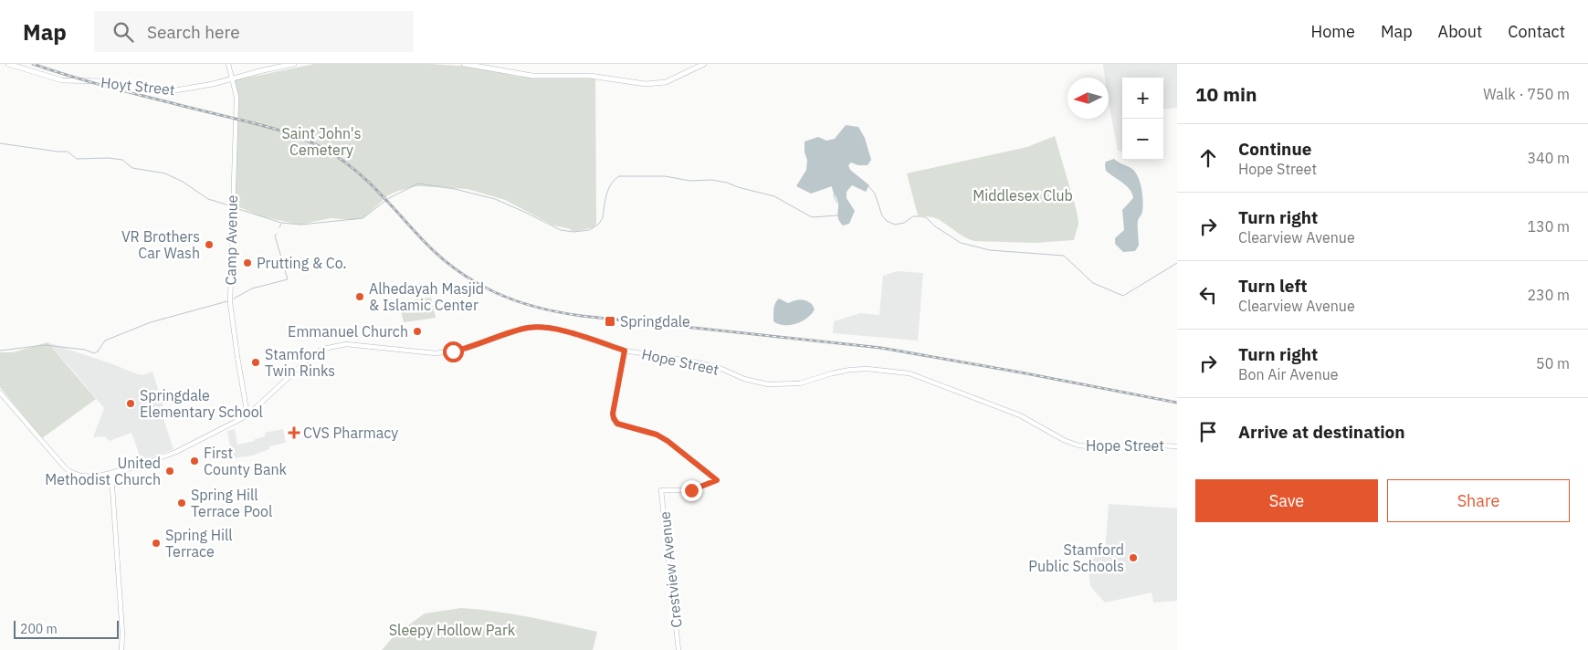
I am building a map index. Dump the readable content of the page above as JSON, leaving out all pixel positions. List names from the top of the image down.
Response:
{
  "streets": {
    "main road": [
      "Hoyt Street",
      "Camp Avenue",
      "Hope Street",
      "Crestview Avenue"
    ]
  },
  "crossings": [
    ["Hoyt Street", "Camp Avenue"],
    ["Camp Avenue", "Hope Street"],
    ["Hope Street", "Crestview Avenue"]
  ],
  "parks": ["Saint John's Cemetery", "Middlesex Club", "Sleepy Hollow Park"],
  "places": {
    "other": [
      "VR Brothers Car Wash",
      "Prutting & Co.",
      "Alhedayah Masjid & Islamic Center",
      "Emmanuel Church",
      "Stamford Twin Rinks",
      "Springdale Elementary School",
      "First County Bank",
      "United Methodist Church",
      "Spring Hill Terrace Pool",
      "Spring Hill Terrace",
      "Stamford Public Schools"
    ],
    "transit": ["Springdale"],
    "health": ["CVS Pharmacy"]
  },
  "scale_bar": "200 m",
  "north": "left",
  "page": {
    "header": "Map",
    "search": "Search here",
    "nav": [
      "Home",
      "Map",
      "About",
      "Contact"
    ],
    "heading": ["10 min", "Walk · 750 m"],
    "map_buttons": ["+", "−"],
    "list": [
      ["Continue", "Hope Street", "340 m"],
      ["Turn right", "Clearview Avenue", "130 m"],
      ["Turn left", "Clearview Avenue", "230 m"],
      ["Turn right", "Bon Air Avenue", "50 m"],
      "Arrive at destination"
    ],
    "buttons": ["Save", "Share"],
    "scale": "200 m"
  }
}
